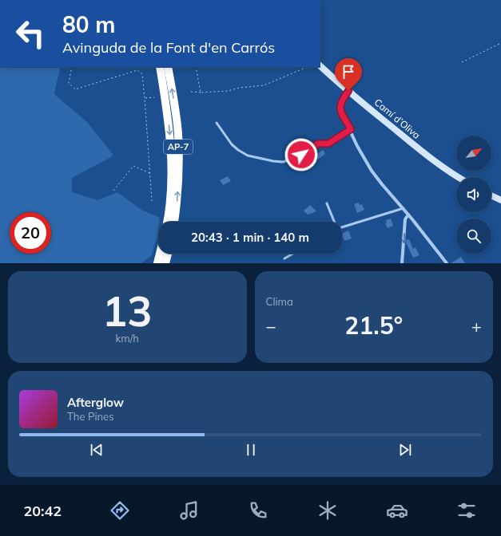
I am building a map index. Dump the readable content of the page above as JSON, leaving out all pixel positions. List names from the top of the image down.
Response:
{
  "streets": {
    "highway": ["AP-7"],
    "street": ["Camí d’Oliva"]
  },
  "north": "top right",
  "page": {
    "turn": ["80 m", "Avinguda de la Font d'en Carrós"],
    "limit": "20",
    "trip": "20:43 · 1 min · 140 m",
    "tile": [
      ["13", "km/h"],
      "Clima"
    ],
    "heat": ["−", "21.5°", "+"],
    "song": ["Afterglow", "The Pines"],
    "tabs": "20:42"
  }
}
